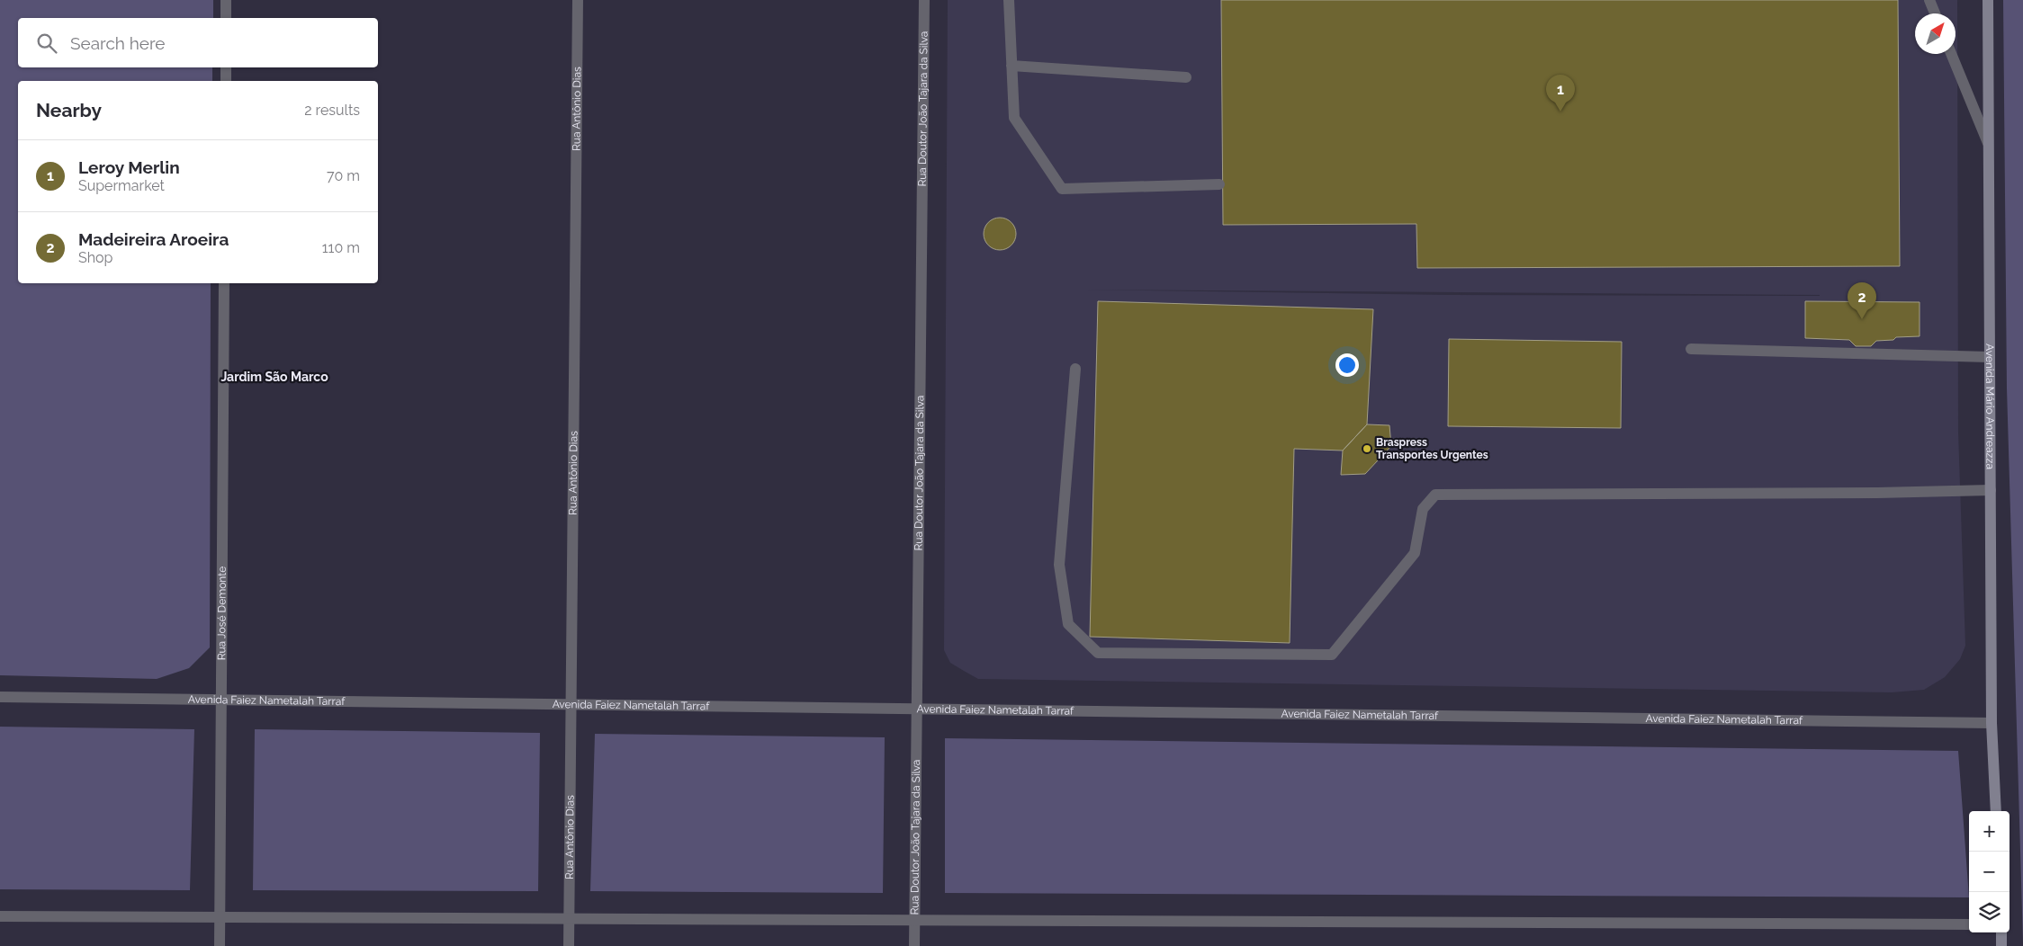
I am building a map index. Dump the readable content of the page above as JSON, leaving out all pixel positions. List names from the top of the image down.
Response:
{
  "streets": {
    "main road": ["Avenida Mário Andreazza"],
    "street": [
      "Rua Antônio Dias",
      "Rua Doutor João Tajara da Silva",
      "Rua José Demonte",
      "Avenida Faiez Nametalah Tarraf"
    ]
  },
  "crossings": [
    ["Rua Antônio Dias", "Avenida Faiez Nametalah Tarraf"],
    ["Rua Doutor João Tajara da Silva", "Avenida Faiez Nametalah Tarraf"],
    ["Avenida Mário Andreazza", "Avenida Faiez Nametalah Tarraf"],
    ["Rua José Demonte", "Avenida Faiez Nametalah Tarraf"]
  ],
  "districts": ["Jardim São Marco"],
  "places": ["Braspress Transportes Urgentes"],
  "north": "top right",
  "page": {
    "search": "Search here",
    "pins": ["1", "2"],
    "heading": ["Nearby", "2 results"],
    "list": [
      {
        "mark": "1",
        "name": "Leroy Merlin",
        "note": "Supermarket",
        "value": "70 m"
      },
      {
        "mark": "2",
        "name": "Madeireira Aroeira",
        "note": "Shop",
        "value": "110 m"
      }
    ],
    "map_buttons": ["+", "−"]
  }
}
